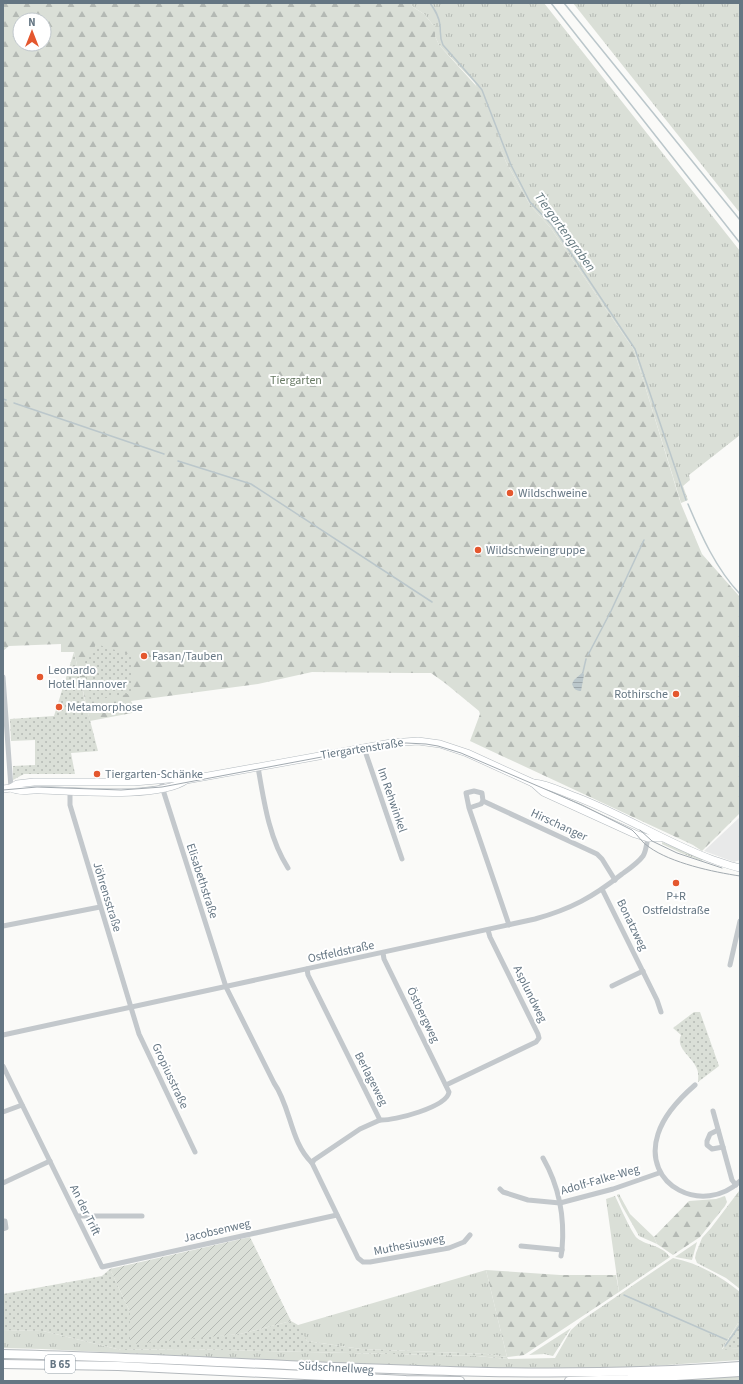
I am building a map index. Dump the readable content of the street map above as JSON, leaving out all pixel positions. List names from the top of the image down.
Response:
{
  "streets": {
    "highway": ["B 65", "Südschnellweg"],
    "main road": ["Tiergartenstraße"],
    "street": [
      "Im Rehwinkel",
      "Hirschanger",
      "Elisabethstraße",
      "Jöhrensstraße",
      "Bonatzweg",
      "Ostfeldstraße",
      "Asplundweg",
      "Östbergweg",
      "Gropiusstraße",
      "Berlageweg",
      "Adolf-Falke-Weg",
      "An der Trift",
      "Jacobsenweg",
      "Muthesiusweg"
    ]
  },
  "crossings": [
    ["Tiergartenstraße", "Im Rehwinkel"],
    ["Tiergartenstraße", "Elisabethstraße"],
    ["Tiergartenstraße", "Jöhrensstraße"],
    ["Tiergartenstraße", "Ostfeldstraße"],
    ["Hirschanger", "Ostfeldstraße"],
    ["Elisabethstraße", "Ostfeldstraße"],
    ["Elisabethstraße", "Muthesiusweg"],
    ["Jöhrensstraße", "Ostfeldstraße"],
    ["Jöhrensstraße", "Gropiusstraße"],
    ["Bonatzweg", "Ostfeldstraße"],
    ["Ostfeldstraße", "Asplundweg"],
    ["Ostfeldstraße", "Östbergweg"],
    ["Ostfeldstraße", "Gropiusstraße"],
    ["Ostfeldstraße", "Berlageweg"],
    ["Ostfeldstraße", "Muthesiusweg"],
    ["Asplundweg", "Östbergweg"],
    ["Asplundweg", "Berlageweg"],
    ["Östbergweg", "Berlageweg"],
    ["An der Trift", "Jacobsenweg"],
    ["Jacobsenweg", "Muthesiusweg"]
  ],
  "water": ["Tiergartengraben"],
  "parks": ["Tiergarten"],
  "places": [
    "Wildschweine",
    "Wildschweingruppe",
    "Fasan/Tauben",
    "Leonardo Hotel Hannover",
    "Rothirsche",
    "Metamorphose",
    "Tiergarten-Schänke",
    "P+R Ostfeldstraße"
  ],
  "north": "top"
}
